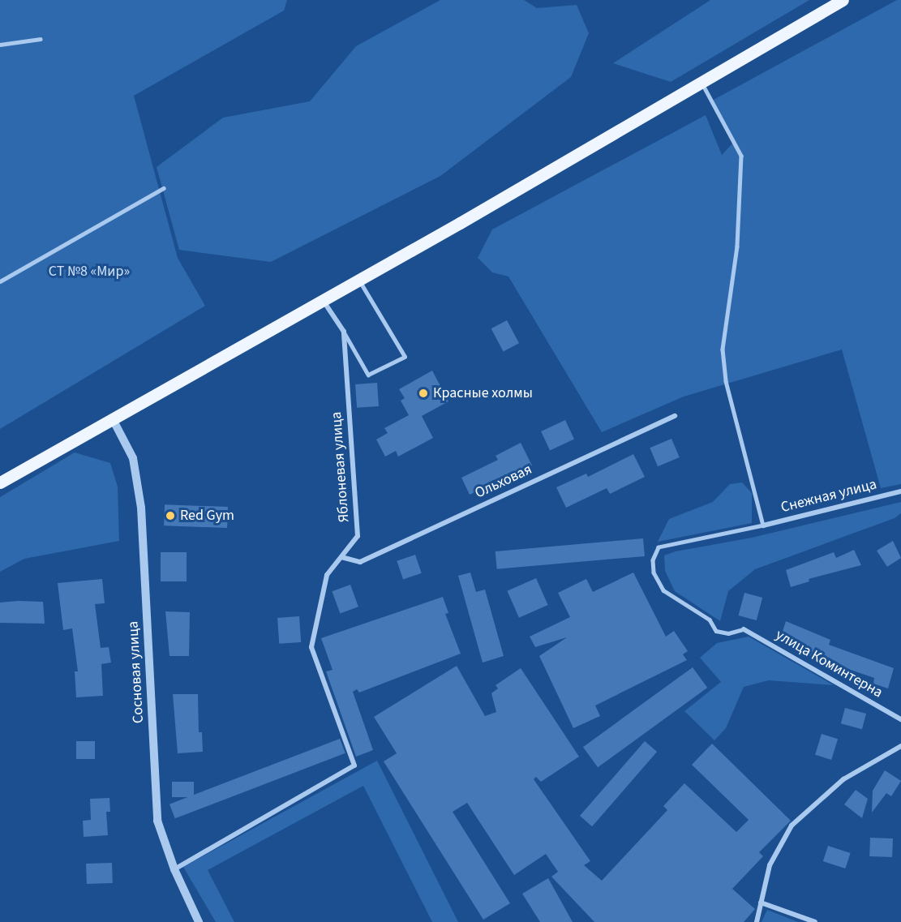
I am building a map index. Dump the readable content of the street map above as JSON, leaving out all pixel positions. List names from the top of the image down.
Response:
{
  "streets": {
    "street": [
      "Яблоневая улица",
      "Ольховая",
      "Снежная улица",
      "улица Коминтерна",
      "Сосновая улица"
    ]
  },
  "crossings": [
    ["Яблоневая улица", "Ольховая"],
    ["Яблоневая улица", "Сосновая улица"]
  ],
  "parks": ["СТ №8 «Мир»"],
  "places": ["Красные холмы", "Red Gym"]
}
